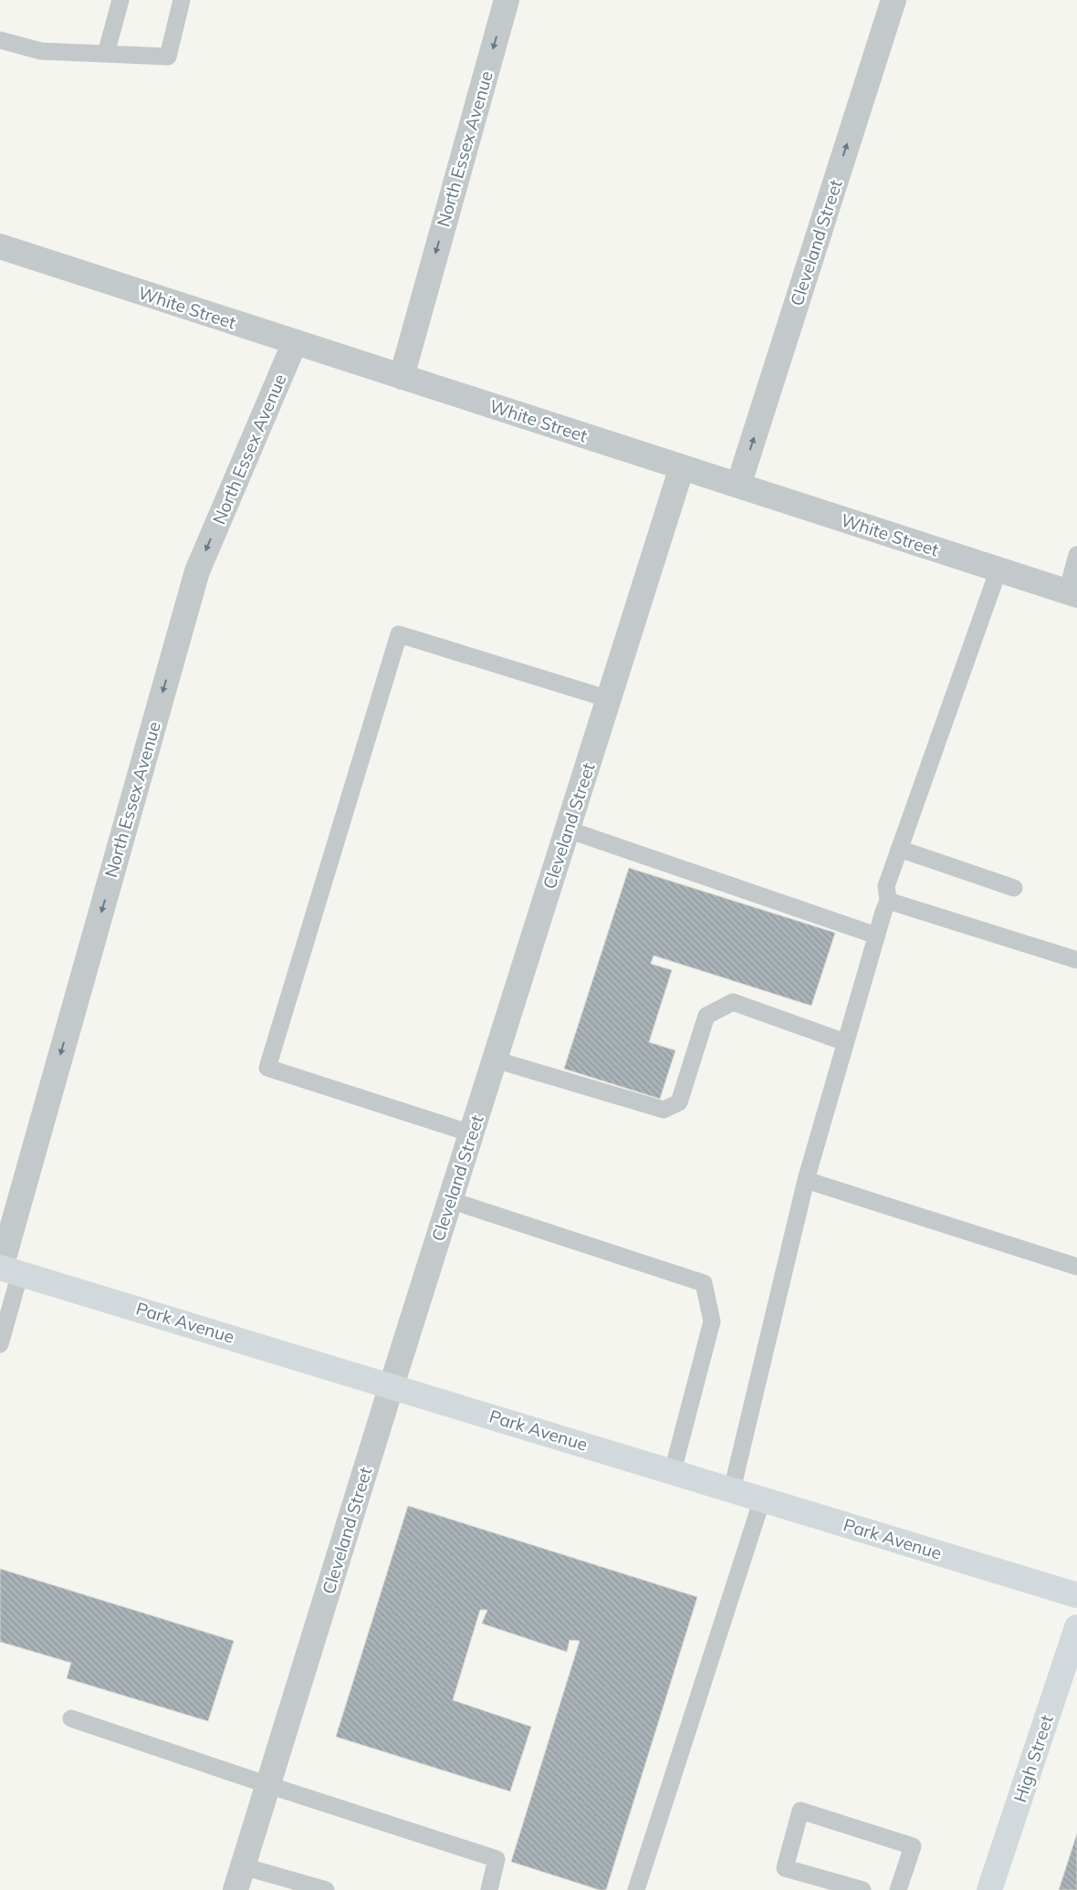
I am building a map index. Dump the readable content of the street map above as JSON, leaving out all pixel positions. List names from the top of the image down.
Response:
{
  "streets": {
    "main road": ["Park Avenue", "High Street"],
    "street": ["North Essex Avenue", "Cleveland Street", "White Street"]
  },
  "crossings": [
    ["North Essex Avenue", "White Street"],
    ["North Essex Avenue", "Park Avenue"],
    ["Cleveland Street", "White Street"],
    ["Cleveland Street", "Park Avenue"]
  ],
  "one_way": ["North Essex Avenue"]
}
